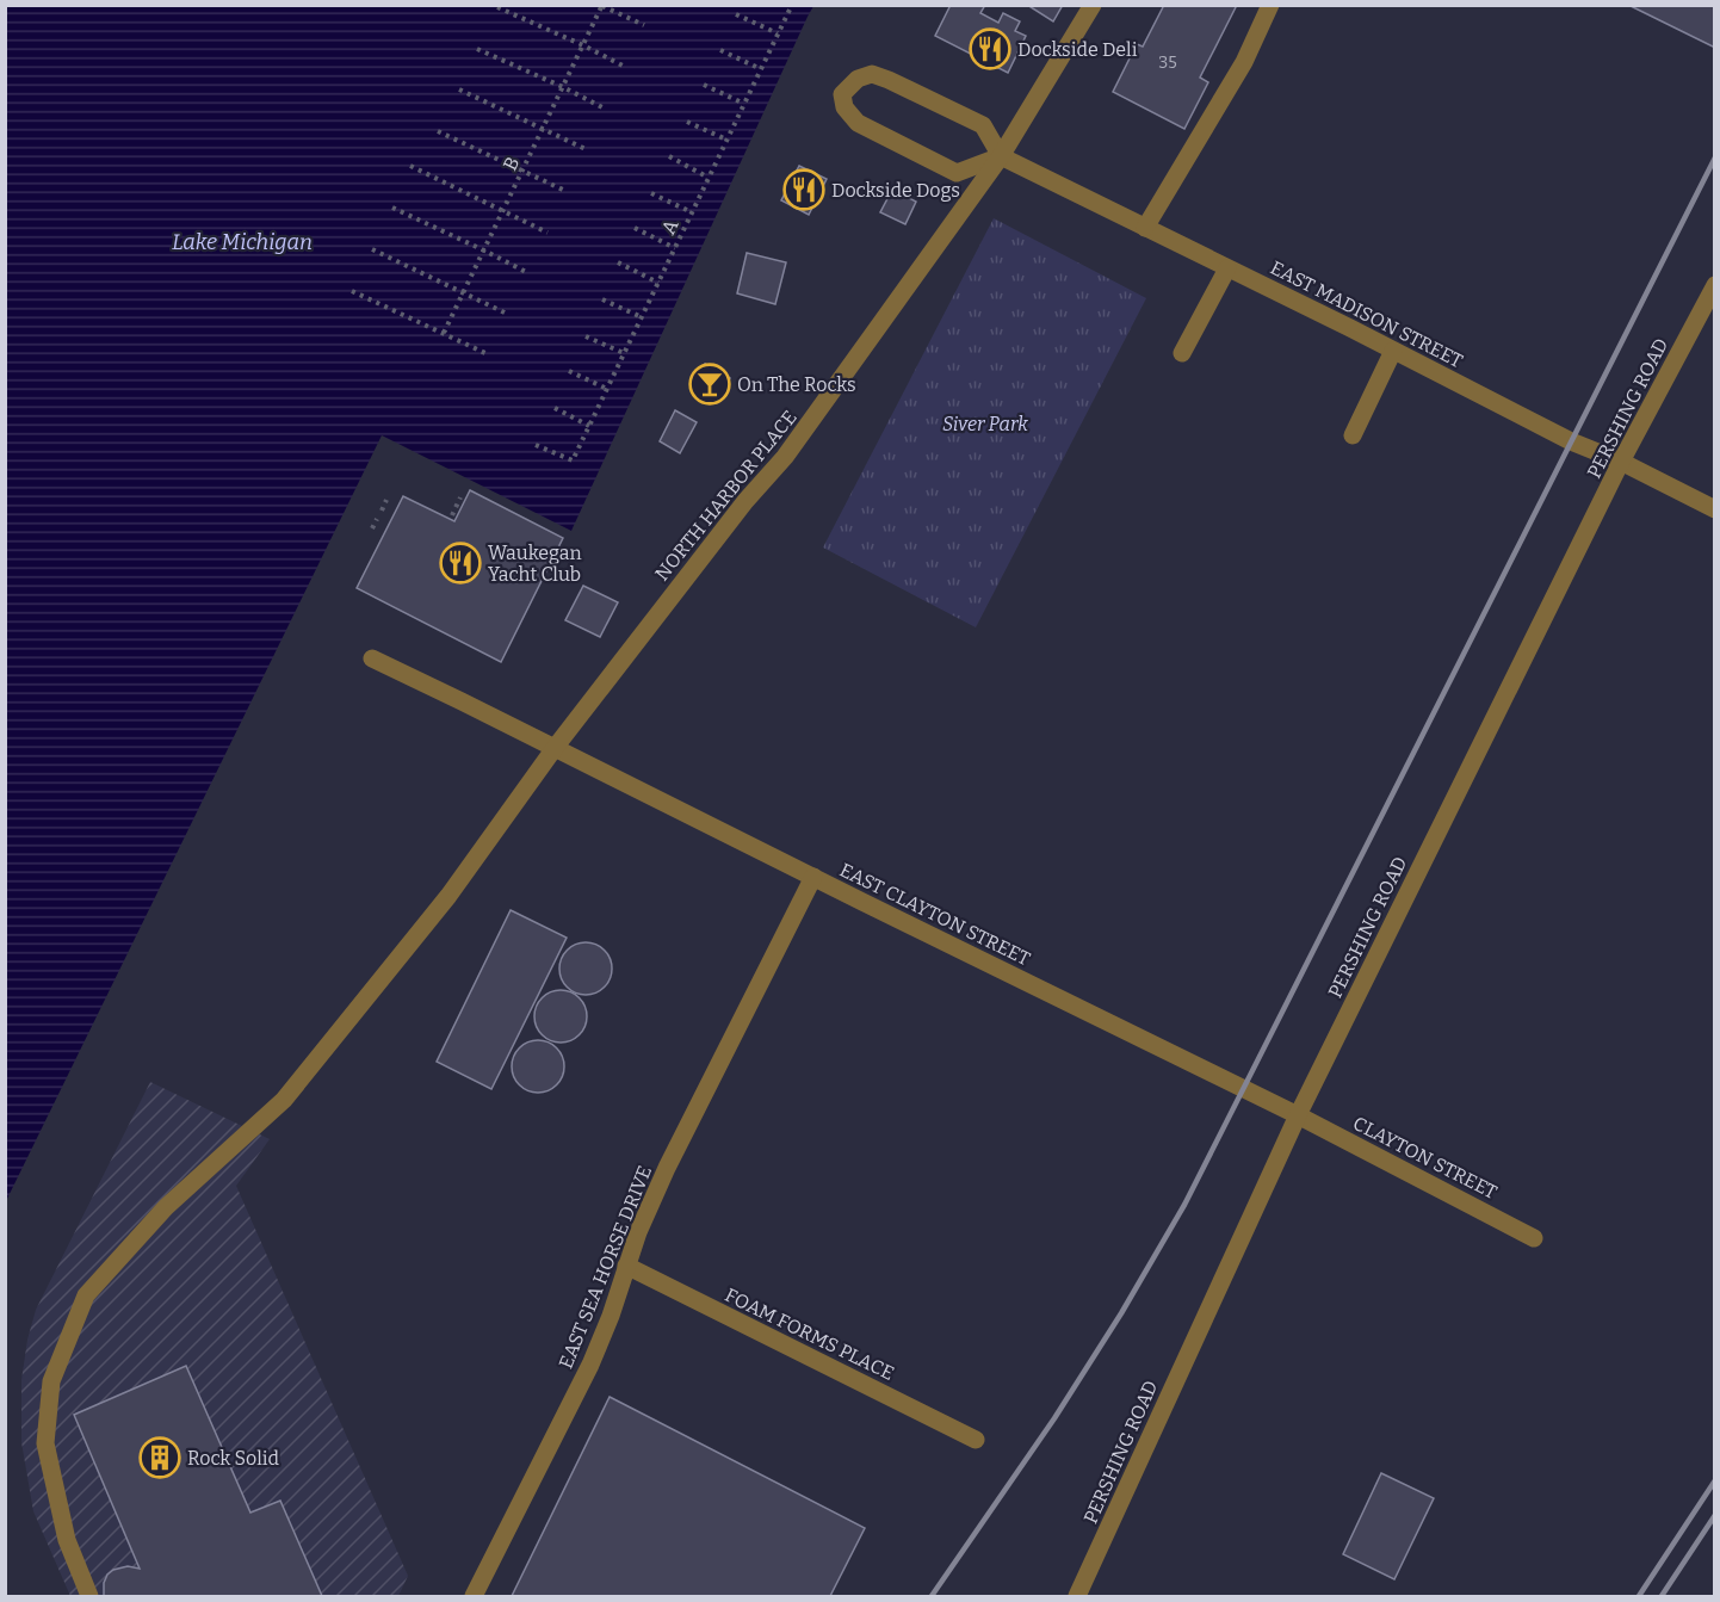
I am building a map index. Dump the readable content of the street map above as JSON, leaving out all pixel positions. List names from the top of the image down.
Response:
{
  "streets": {
    "street": [
      "EAST MADISON STREET",
      "PERSHING ROAD",
      "NORTH HARBOR PLACE",
      "EAST CLAYTON STREET",
      "CLAYTON STREET",
      "EAST SEA HORSE DRIVE",
      "FOAM FORMS PLACE"
    ],
    "path": ["B", "A"]
  },
  "crossings": [
    ["EAST MADISON STREET", "PERSHING ROAD"],
    ["EAST MADISON STREET", "NORTH HARBOR PLACE"],
    ["PERSHING ROAD", "EAST CLAYTON STREET"],
    ["PERSHING ROAD", "CLAYTON STREET"],
    ["NORTH HARBOR PLACE", "EAST CLAYTON STREET"],
    ["EAST CLAYTON STREET", "CLAYTON STREET"],
    ["EAST CLAYTON STREET", "EAST SEA HORSE DRIVE"],
    ["EAST SEA HORSE DRIVE", "FOAM FORMS PLACE"]
  ],
  "water": ["Lake Michigan"],
  "parks": ["Siver Park"],
  "places": {
    "restaurant": ["Dockside Deli", "Dockside Dogs", "Waukegan Yacht Club"],
    "bar": ["On The Rocks"],
    "building": ["Rock Solid"]
  },
  "house_numbers": ["35"]
}
